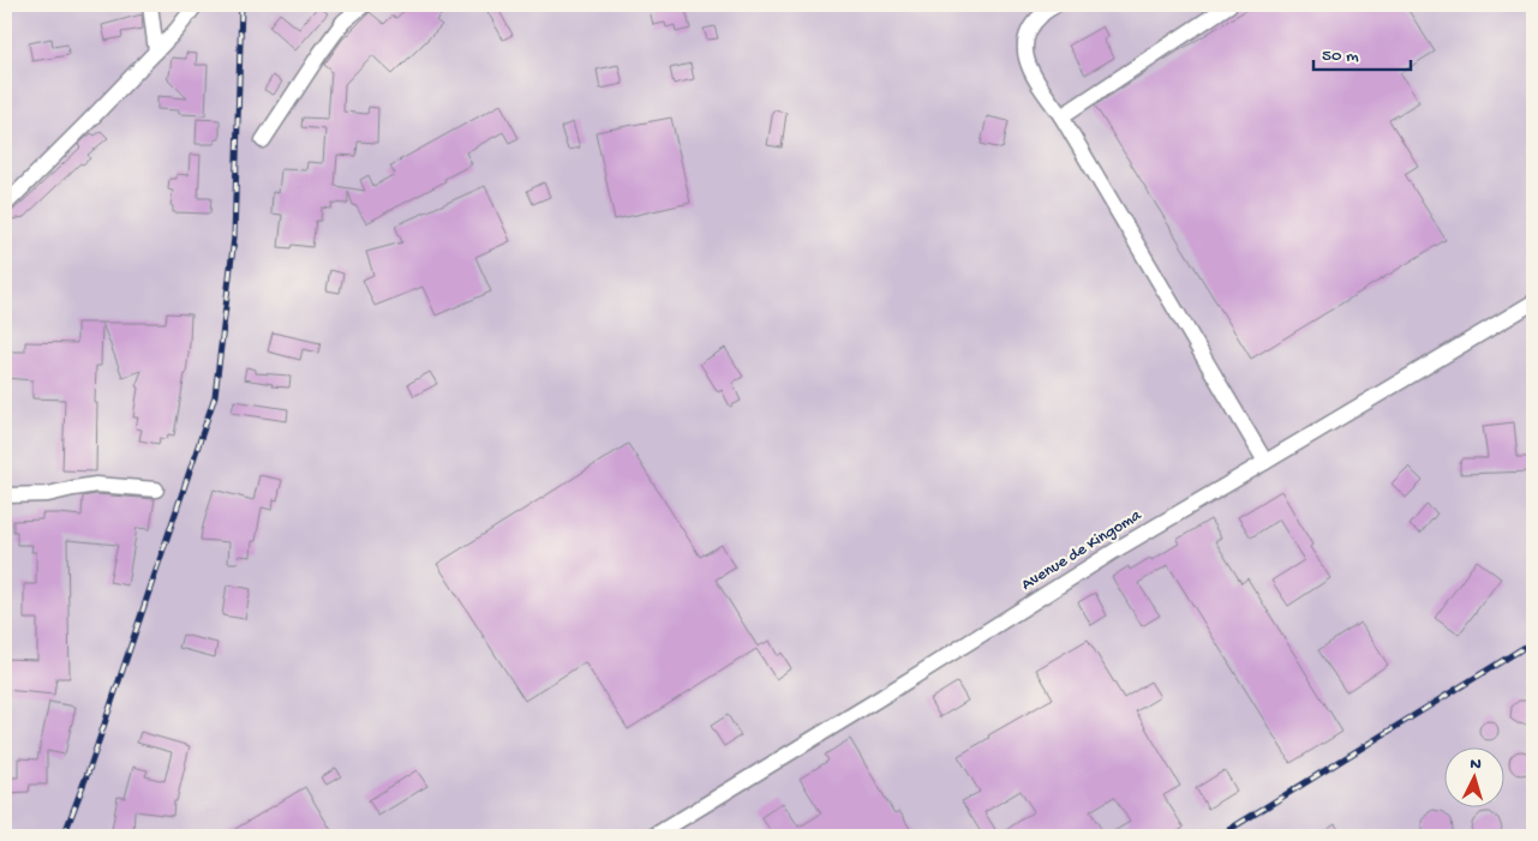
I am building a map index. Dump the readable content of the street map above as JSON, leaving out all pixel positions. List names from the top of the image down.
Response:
{
  "streets": {
    "street": ["Avenue de Kingoma"]
  },
  "scale_bar": "50 m",
  "north": "top"
}
